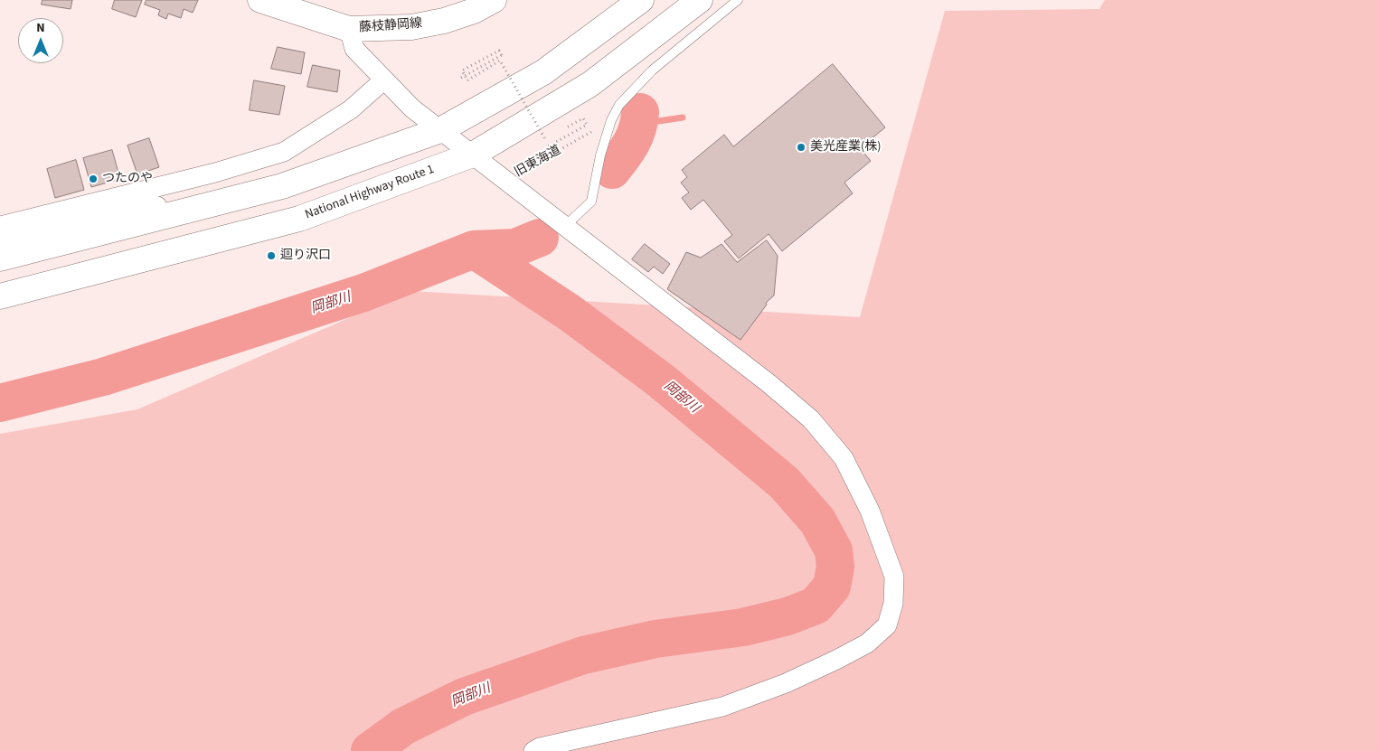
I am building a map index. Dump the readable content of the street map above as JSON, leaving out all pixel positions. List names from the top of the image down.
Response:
{
  "streets": {
    "main road": ["藤枝静岡線", "National Highway Route 1"],
    "street": ["旧東海道"]
  },
  "crossings": [
    ["藤枝静岡線", "旧東海道"],
    ["旧東海道", "National Highway Route 1"]
  ],
  "water": ["岡部川"],
  "places": ["美光産業(株)", "つたのや", "迴り沢口"],
  "north": "top"
}
